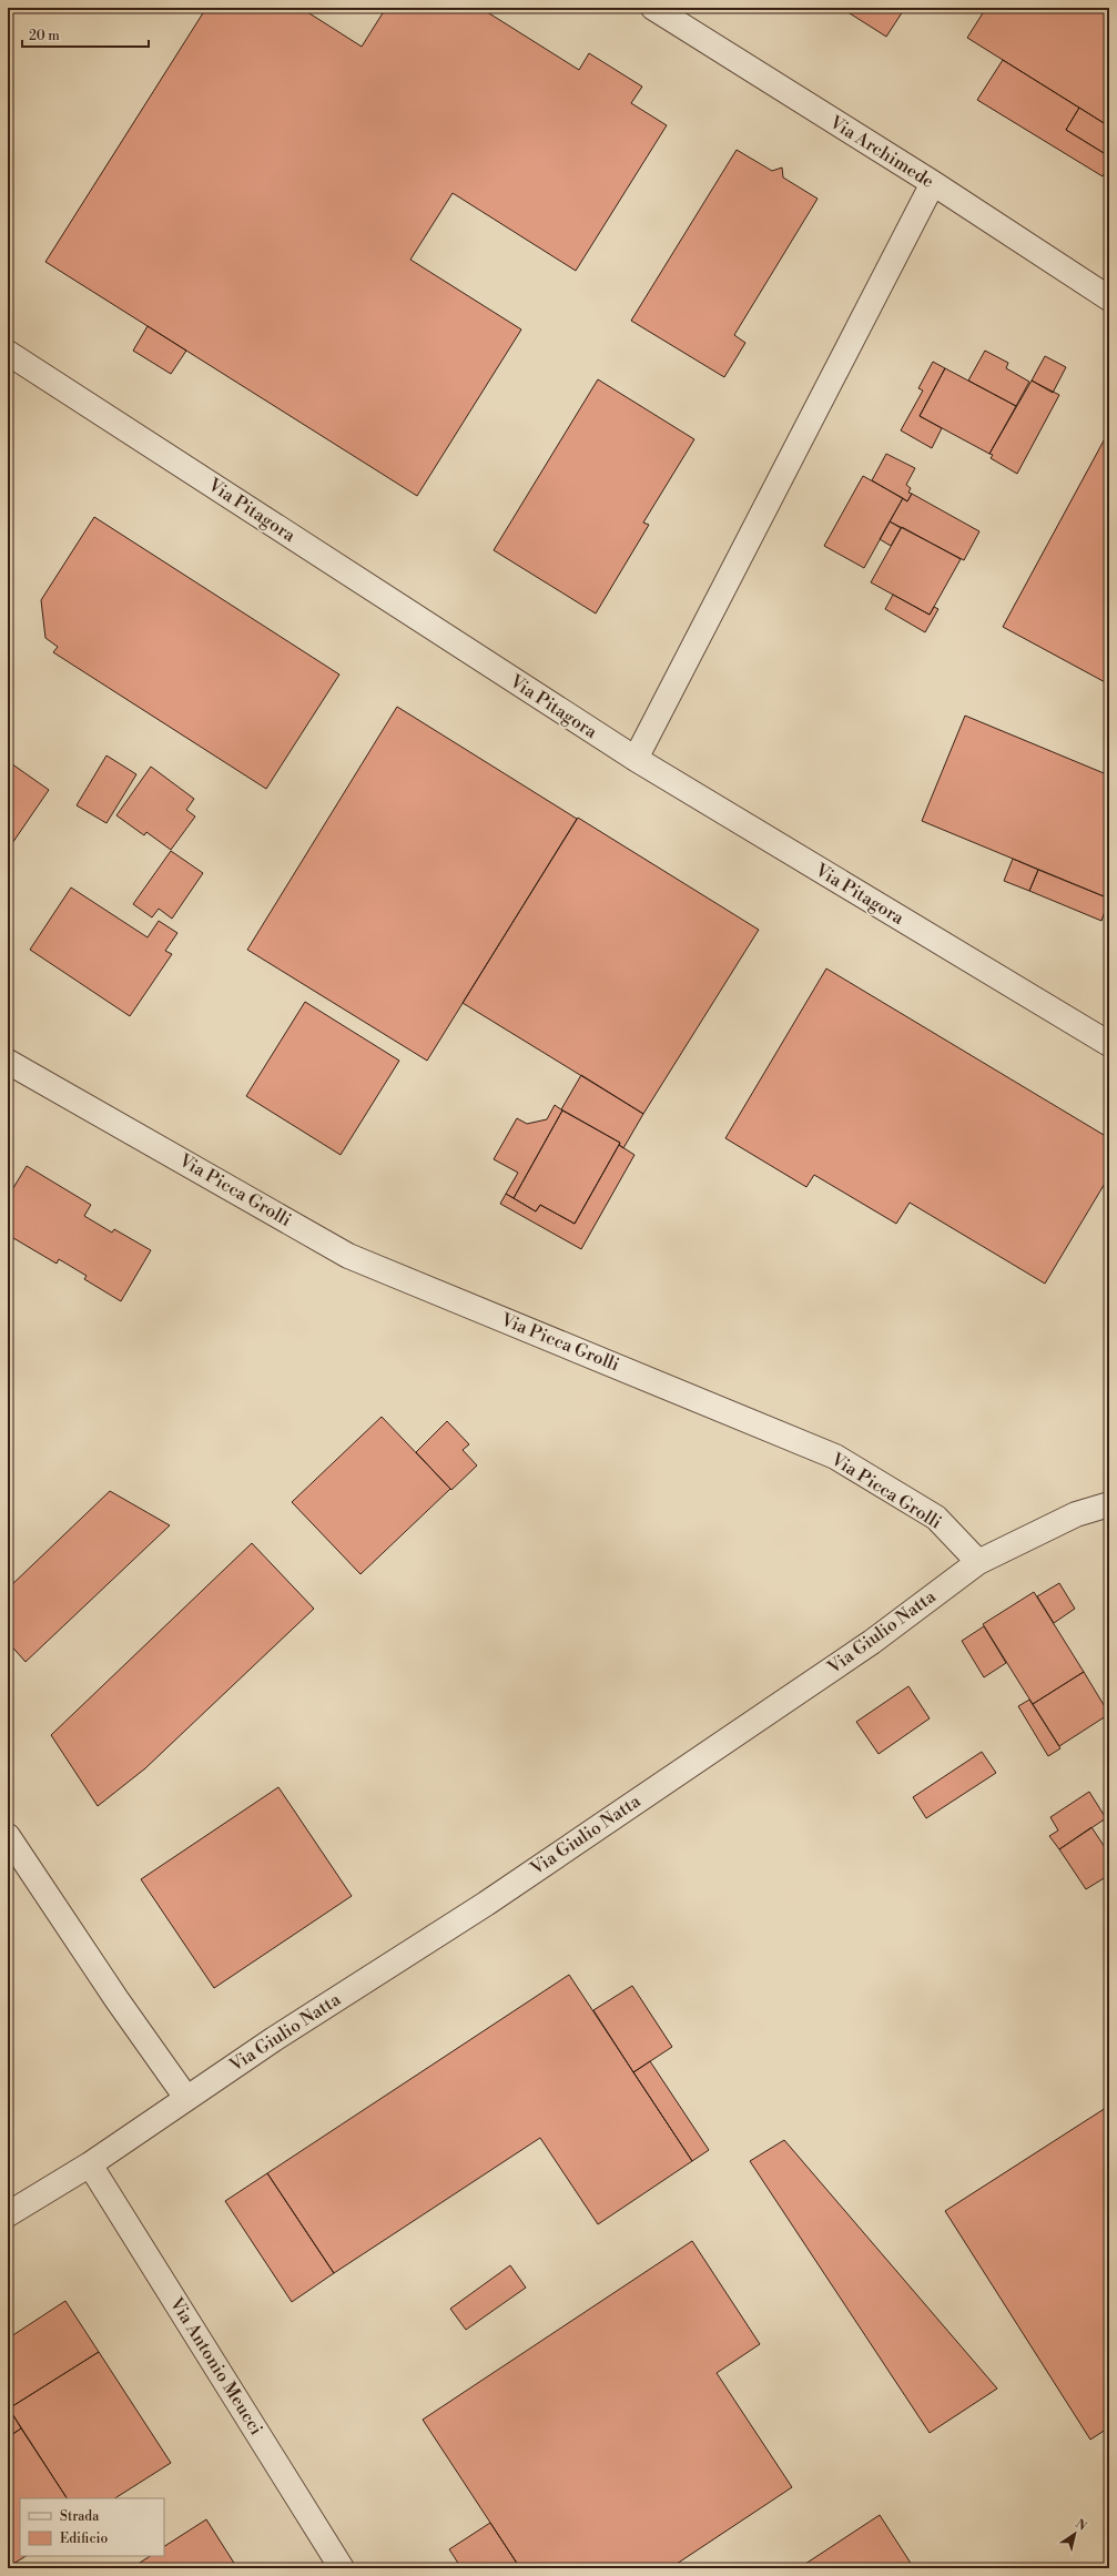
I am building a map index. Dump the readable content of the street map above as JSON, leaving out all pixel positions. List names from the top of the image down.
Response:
{
  "streets": {
    "street": [
      "Via Archimede",
      "Via Pitagora",
      "Via Picca Grolli",
      "Via Giulio Natta",
      "Via Antonio Meucci"
    ]
  },
  "crossings": [
    ["Via Picca Grolli", "Via Giulio Natta"],
    ["Via Giulio Natta", "Via Antonio Meucci"]
  ],
  "legend": ["Strada", "Edificio"],
  "scale_bar": "20 m",
  "north": "top right"
}
